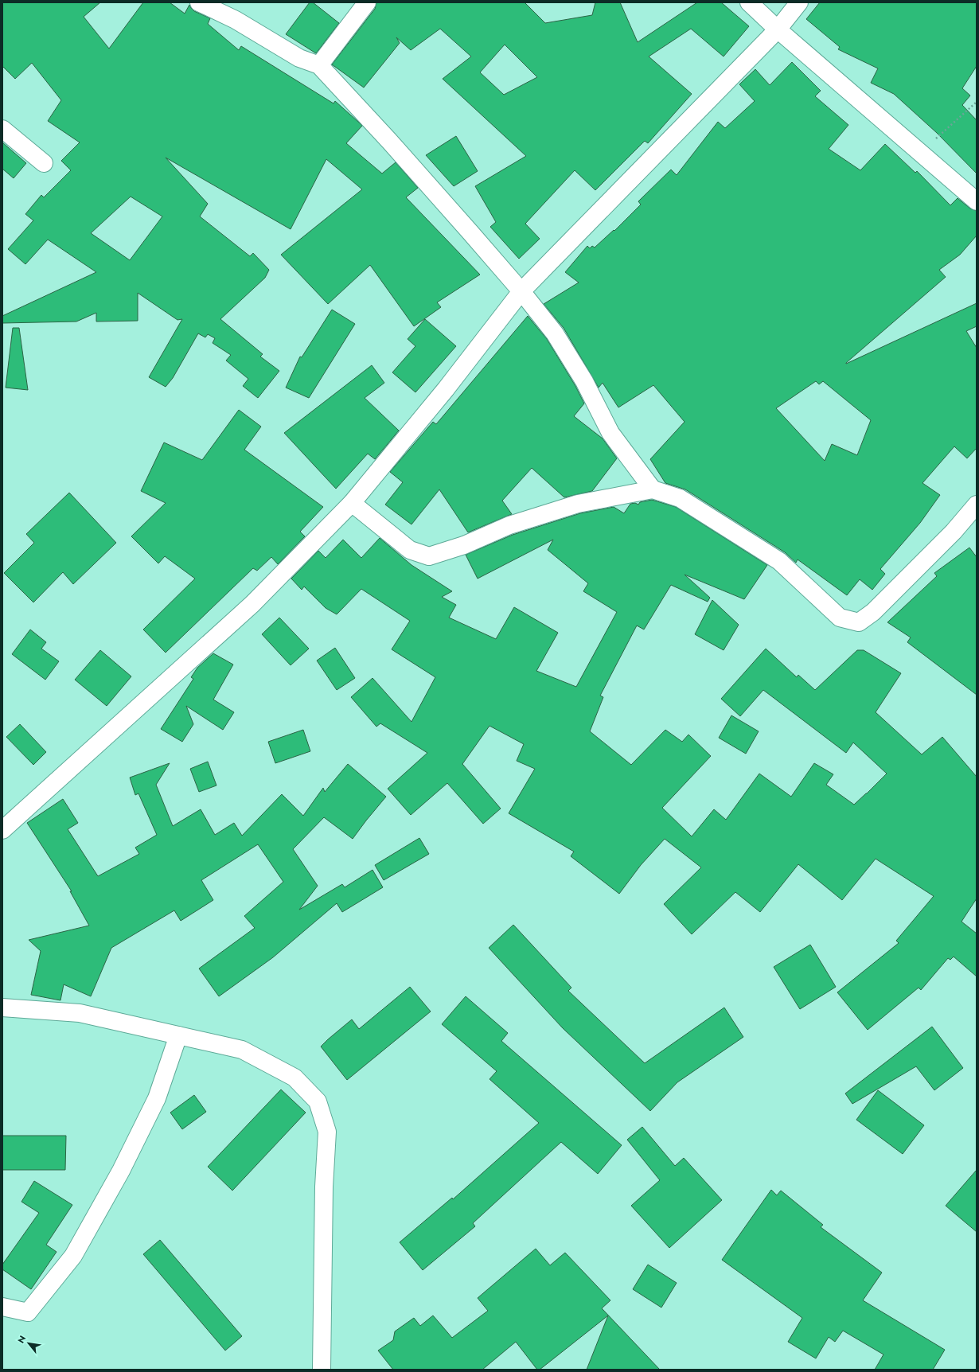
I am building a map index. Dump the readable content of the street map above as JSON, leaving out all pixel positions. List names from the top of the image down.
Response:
{
  "north": "top left"
}
